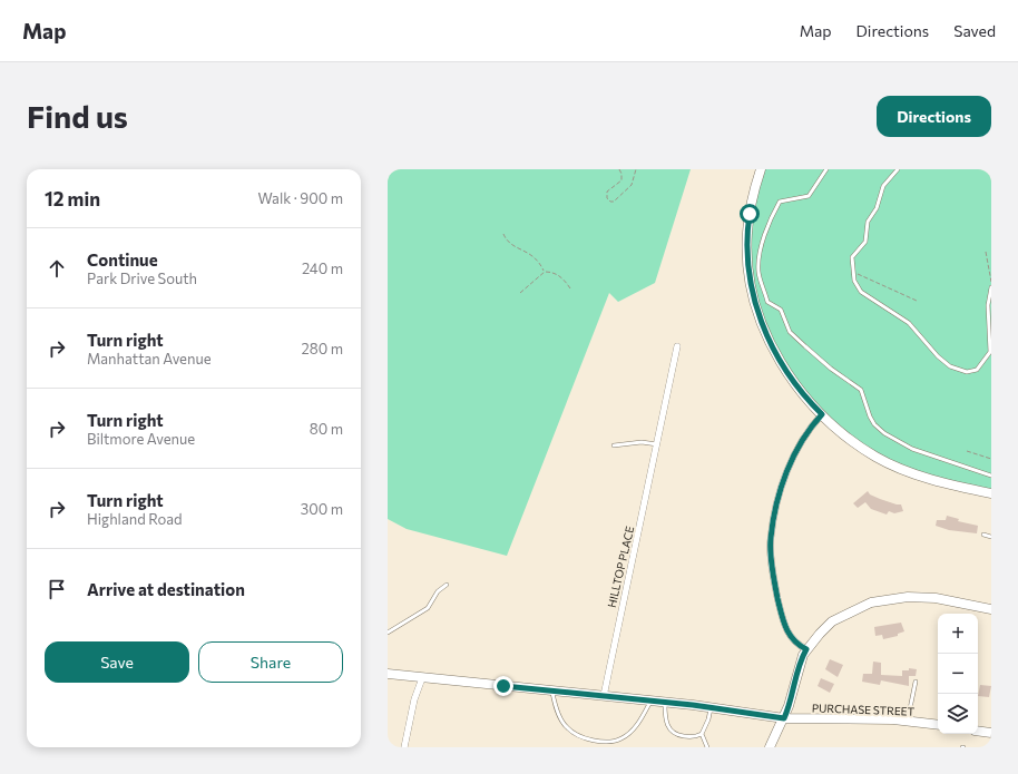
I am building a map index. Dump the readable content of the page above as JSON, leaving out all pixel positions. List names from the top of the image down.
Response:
{
  "streets": {
    "street": ["HILLTOP PLACE", "PURCHASE STREET"]
  },
  "crossings": [
    ["HILLTOP PLACE", "PURCHASE STREET"]
  ],
  "page": {
    "header": "Map",
    "nav": ["Map", "Directions", "Saved"],
    "buttons": [
      "Directions",
      ["Save", "Share"]
    ],
    "title": "Find us",
    "heading": ["12 min", "Walk · 900 m"],
    "list": [
      ["Continue", "Park Drive South", "240 m"],
      ["Turn right", "Manhattan Avenue", "280 m"],
      ["Turn right", "Biltmore Avenue", "80 m"],
      ["Turn right", "Highland Road", "300 m"],
      "Arrive at destination"
    ],
    "map_buttons": ["+", "−"]
  }
}
